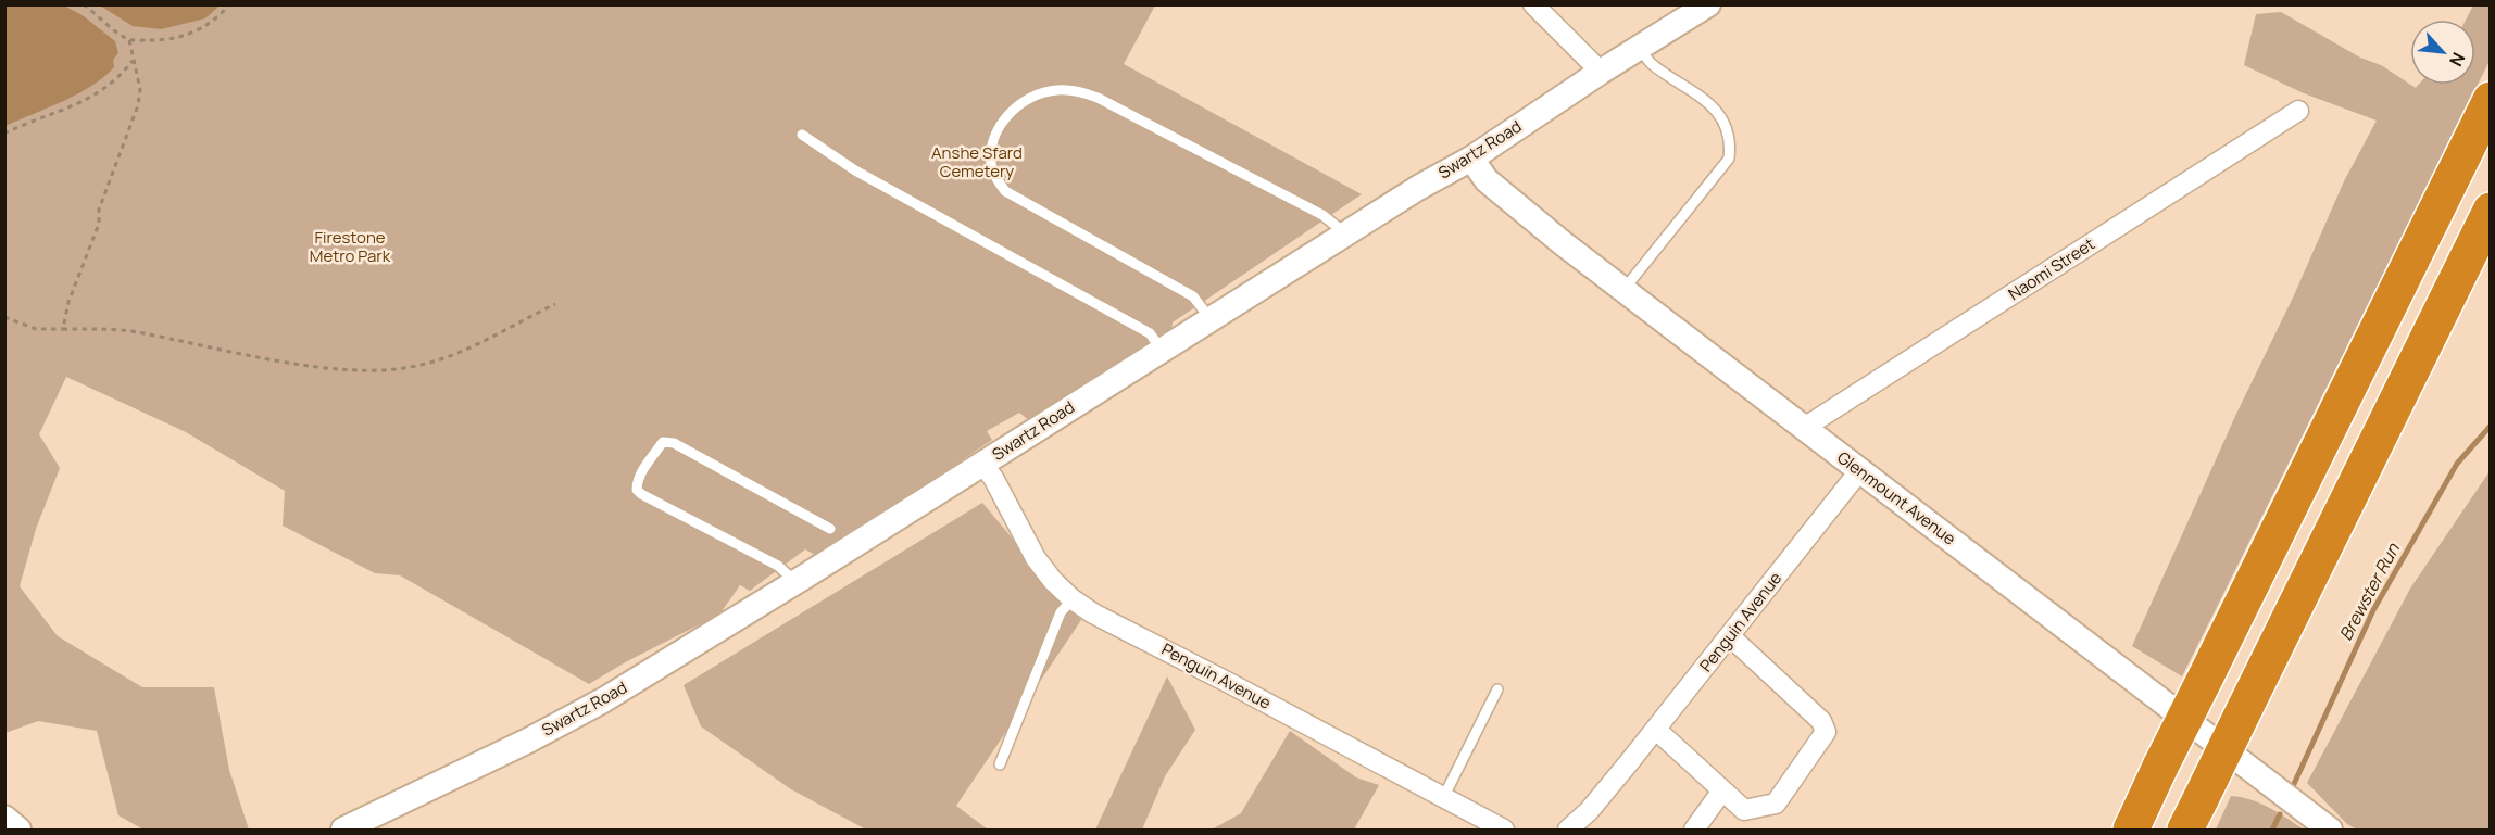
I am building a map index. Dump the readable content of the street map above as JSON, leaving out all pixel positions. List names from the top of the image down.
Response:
{
  "streets": {
    "street": [
      "Swartz Road",
      "Naomi Street",
      "Glenmount Avenue",
      "Penguin Avenue"
    ]
  },
  "crossings": [
    ["Swartz Road", "Glenmount Avenue"],
    ["Swartz Road", "Penguin Avenue"],
    ["Naomi Street", "Glenmount Avenue"],
    ["Glenmount Avenue", "Penguin Avenue"]
  ],
  "water": ["Brewster Run"],
  "parks": ["Anshe Sfard Cemetery", "Firestone Metro Park"],
  "north": "bottom right"
}
